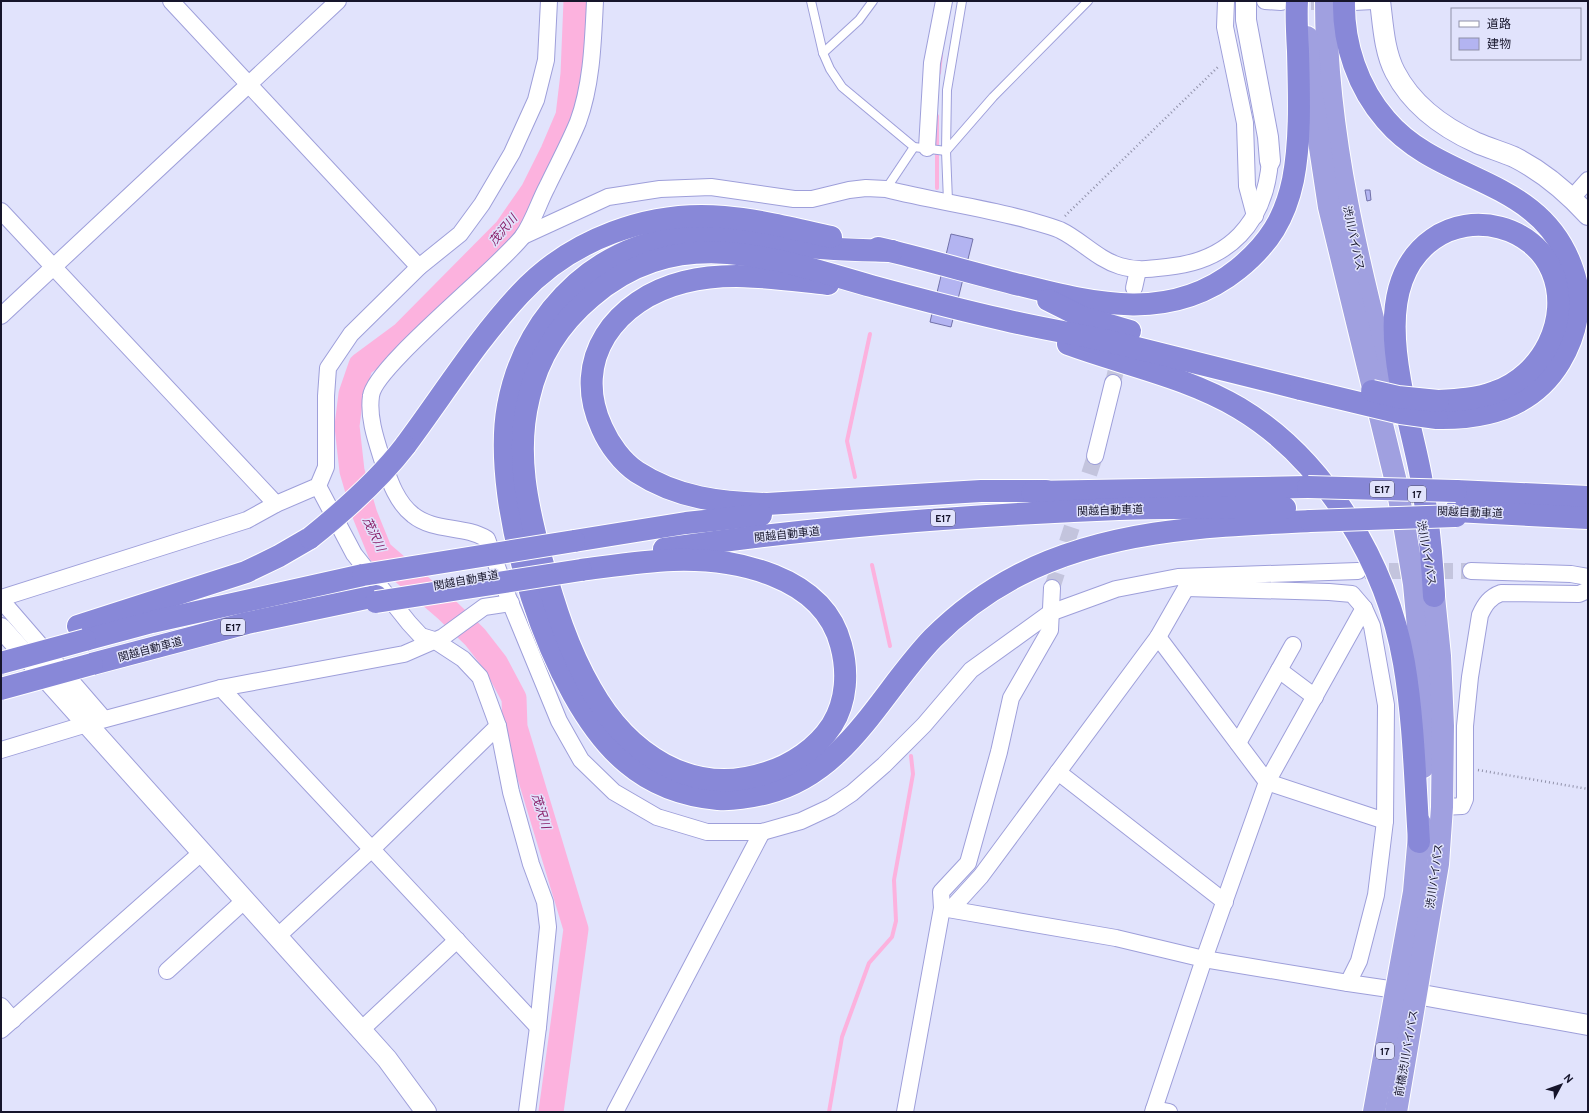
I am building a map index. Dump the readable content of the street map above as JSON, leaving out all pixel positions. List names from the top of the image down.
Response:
{
  "streets": {
    "highway": [
      "渋川バイパス",
      "E17",
      "17",
      "関越自動車道",
      "前橋渋川バイパス"
    ]
  },
  "crossings": [
    ["渋川バイパス", "前橋渋川バイパス"]
  ],
  "water": ["茂沢川"],
  "legend": ["道路", "建物"],
  "north": "top right"
}
